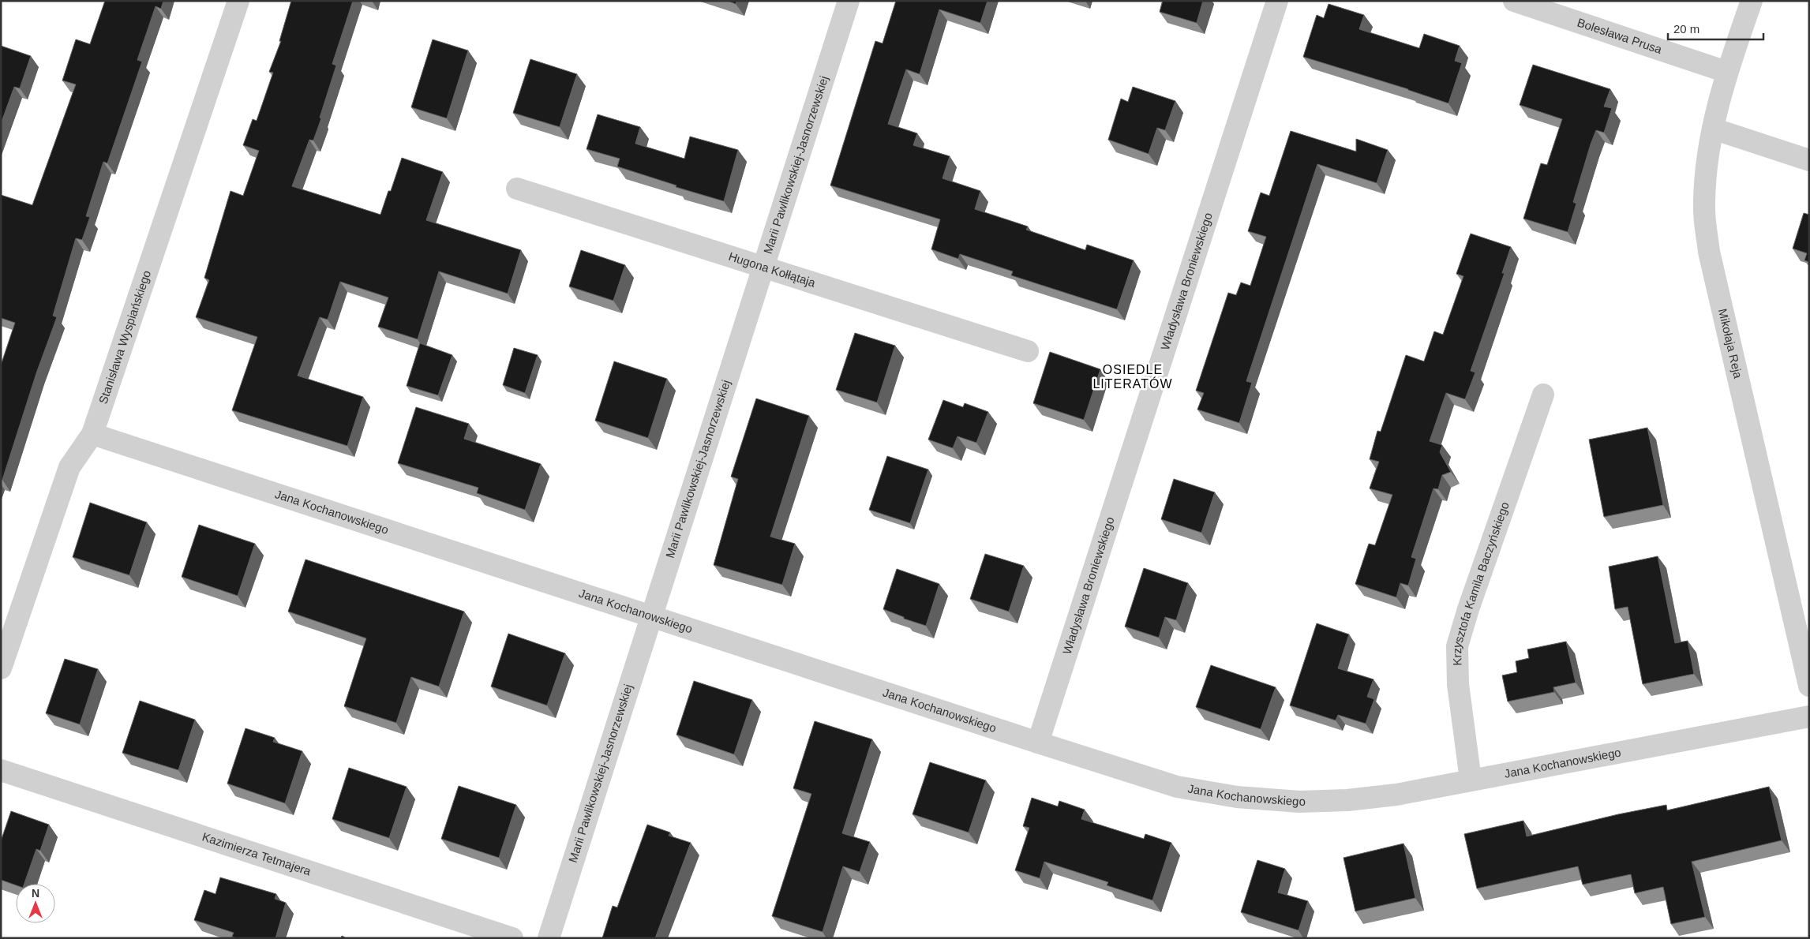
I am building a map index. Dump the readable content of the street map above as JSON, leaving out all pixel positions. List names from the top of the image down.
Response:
{
  "streets": {
    "street": [
      "Bolesława Prusa",
      "Marii Pawlikowskiej-Jasnorzewskiej",
      "Hugona Kołłątaja",
      "Władysława Broniewskiego",
      "Stanisława Wyspiańskiego",
      "Mikołaja Reja",
      "Jana Kochanowskiego",
      "Krzysztofa Kamila Baczyńskiego",
      "Kazimierza Tetmajera"
    ]
  },
  "crossings": [
    ["Bolesława Prusa", "Mikołaja Reja"],
    ["Marii Pawlikowskiej-Jasnorzewskiej", "Hugona Kołłątaja"],
    ["Marii Pawlikowskiej-Jasnorzewskiej", "Jana Kochanowskiego"],
    ["Władysława Broniewskiego", "Jana Kochanowskiego"],
    ["Stanisława Wyspiańskiego", "Jana Kochanowskiego"],
    ["Jana Kochanowskiego", "Krzysztofa Kamila Baczyńskiego"]
  ],
  "districts": ["OSIEDLE LITERATÓW"],
  "scale_bar": "20 m",
  "north": "top"
}
